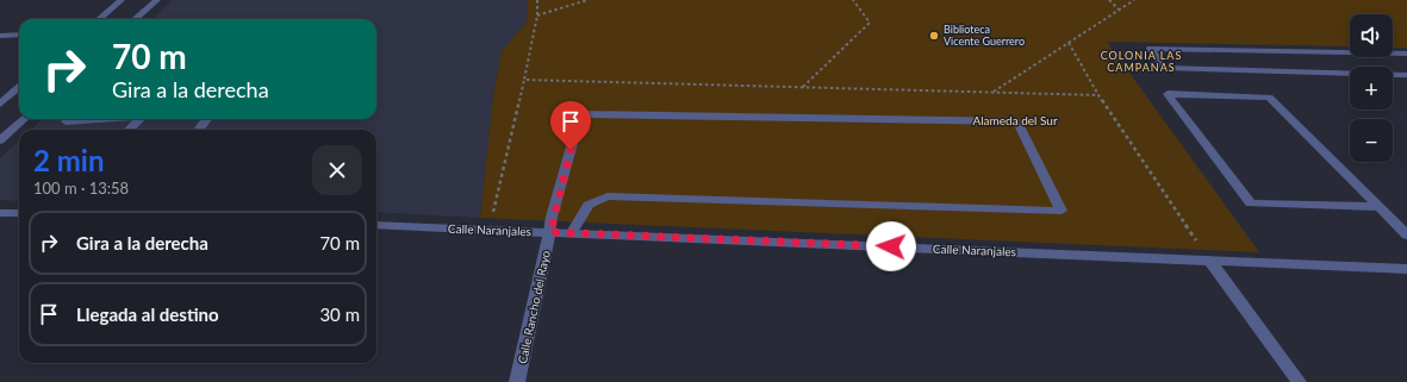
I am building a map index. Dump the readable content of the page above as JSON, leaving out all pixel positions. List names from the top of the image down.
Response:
{
  "streets": {
    "street": ["Calle Naranjales", "Calle Rancho del Rayo"]
  },
  "crossings": [
    ["Calle Naranjales", "Calle Rancho del Rayo"]
  ],
  "districts": ["COLONIA LAS CAMPANAS"],
  "parks": ["Alameda del Sur"],
  "places": ["Biblioteca Vicente Guerrero"],
  "page": {
    "map_buttons": ["+", "−"],
    "turn": ["70 m", "Gira a la derecha"],
    "heading": ["2 min", "100 m · 13:58"],
    "list": [
      {
        "name": "Gira a la derecha",
        "value": "70 m"
      },
      {
        "name": "Llegada al destino",
        "value": "30 m"
      }
    ]
  }
}
